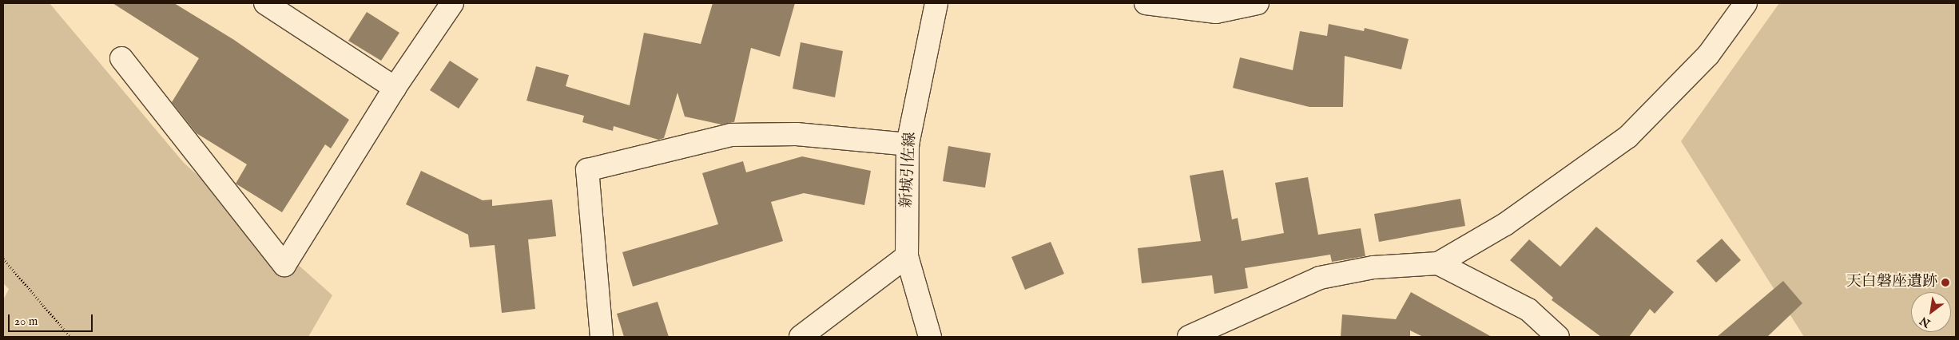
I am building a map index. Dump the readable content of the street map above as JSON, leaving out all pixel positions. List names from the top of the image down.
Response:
{
  "streets": {
    "street": ["新城引佐線"]
  },
  "places": ["天白磐座遺跡"],
  "scale_bar": "20 m",
  "north": "bottom left"
}
